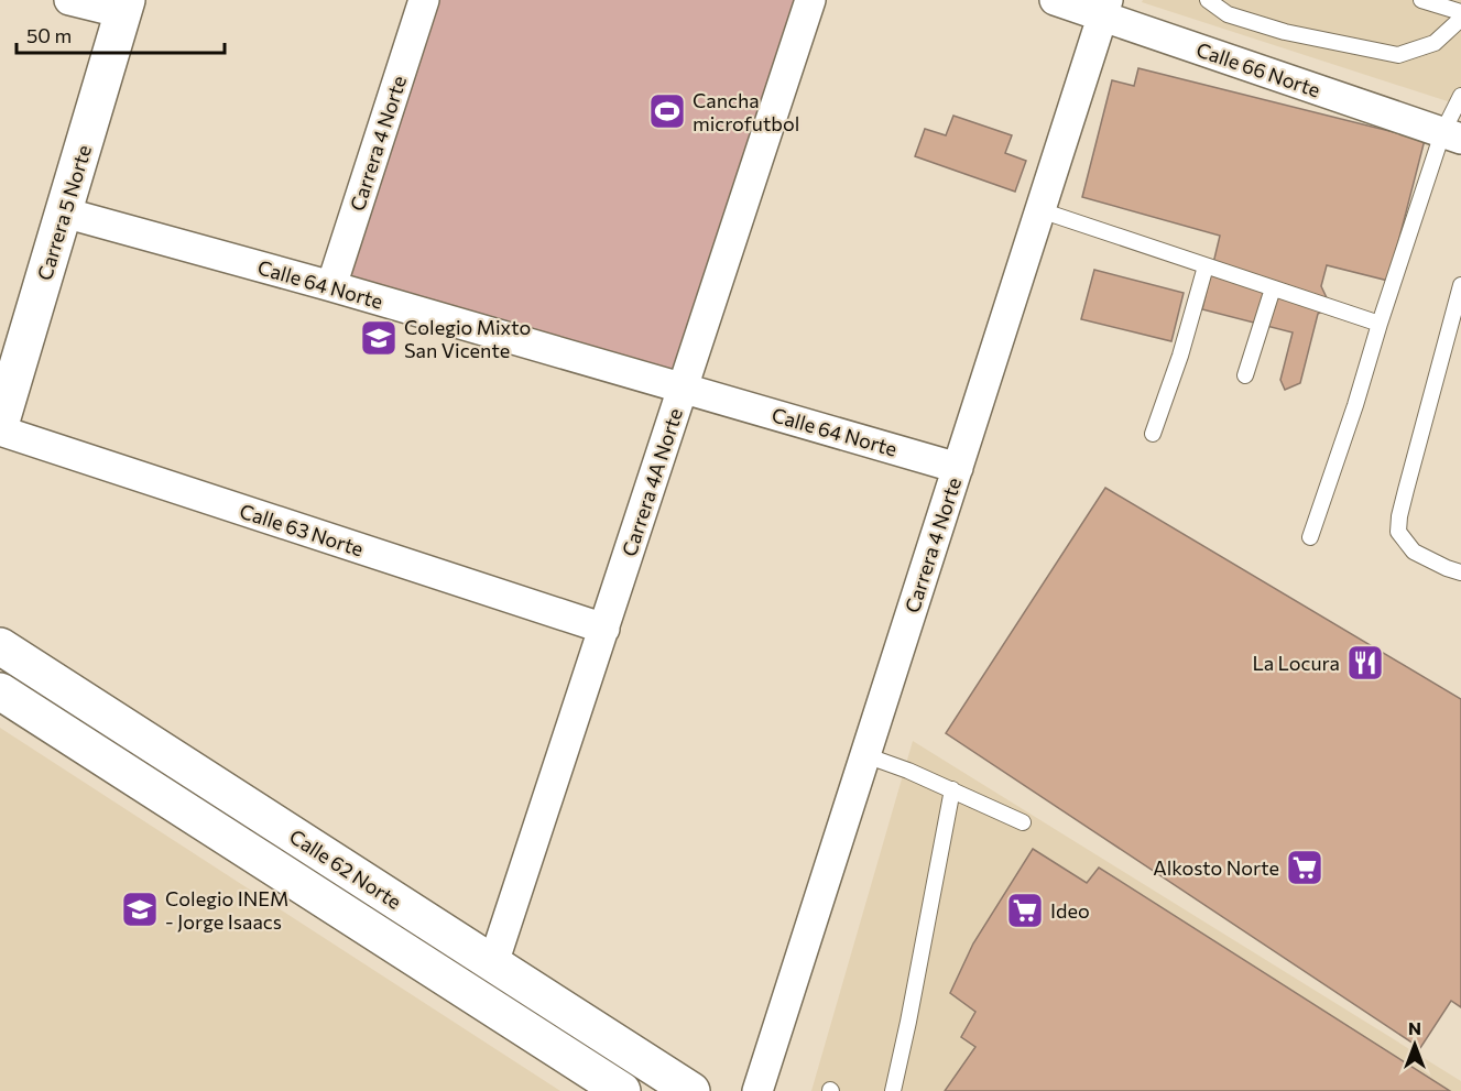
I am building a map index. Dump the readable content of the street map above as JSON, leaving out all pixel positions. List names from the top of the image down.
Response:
{
  "streets": {
    "street": [
      "Calle 66 Norte",
      "Carrera 4 Norte",
      "Carrera 5 Norte",
      "Calle 64 Norte",
      "Carrera 4A Norte",
      "Calle 63 Norte",
      "Calle 62 Norte"
    ]
  },
  "crossings": [
    ["Calle 66 Norte", "Carrera 4 Norte"],
    ["Carrera 4 Norte", "Calle 64 Norte"],
    ["Carrera 5 Norte", "Calle 64 Norte"],
    ["Calle 64 Norte", "Carrera 4A Norte"],
    ["Carrera 4A Norte", "Calle 63 Norte"],
    ["Carrera 4A Norte", "Calle 62 Norte"]
  ],
  "places": {
    "sports": ["Cancha microfutbol"],
    "school or university": ["Colegio Mixto San Vicente", "Colegio INEM - Jorge Isaacs"],
    "restaurant": ["La Locura"],
    "supermarket": ["Alkosto Norte", "Ideo"]
  },
  "scale_bar": "50 m",
  "north": "top"
}
